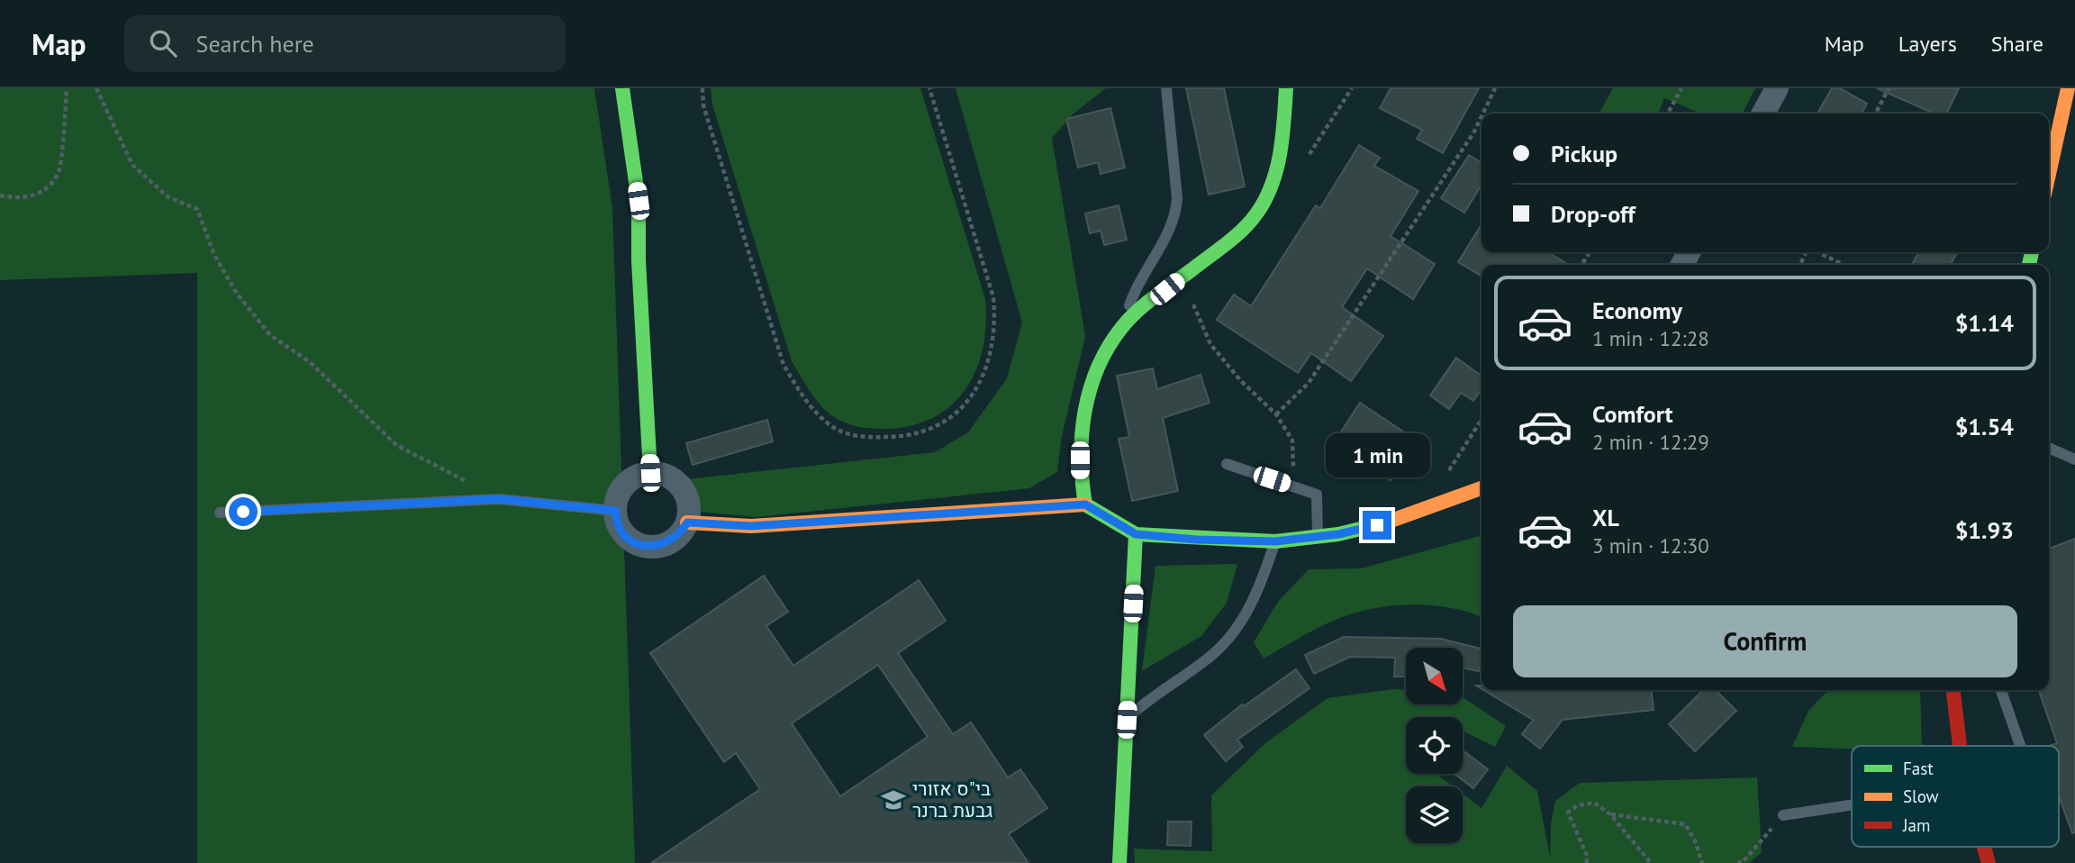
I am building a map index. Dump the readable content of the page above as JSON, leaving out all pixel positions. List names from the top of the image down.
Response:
{
  "places": {
    "school or university": ["בי\"ס אזורי גבעת ברנר"]
  },
  "legend": ["Fast", "Slow", "Jam"],
  "north": "bottom right",
  "page": {
    "header": "Map",
    "search": "Search here",
    "nav": ["Map", "Layers", "Share"],
    "banner": ["Pickup", "Drop-off"],
    "list": [
      {
        "name": "Economy",
        "note": "1 min · 12:28",
        "value": "$1.14"
      },
      {
        "name": "Comfort",
        "note": "2 min · 12:29",
        "value": "$1.54"
      },
      {
        "name": "XL",
        "note": "3 min · 12:30",
        "value": "$1.93"
      }
    ],
    "bubble": "1 min",
    "buttons": "Confirm"
  }
}
